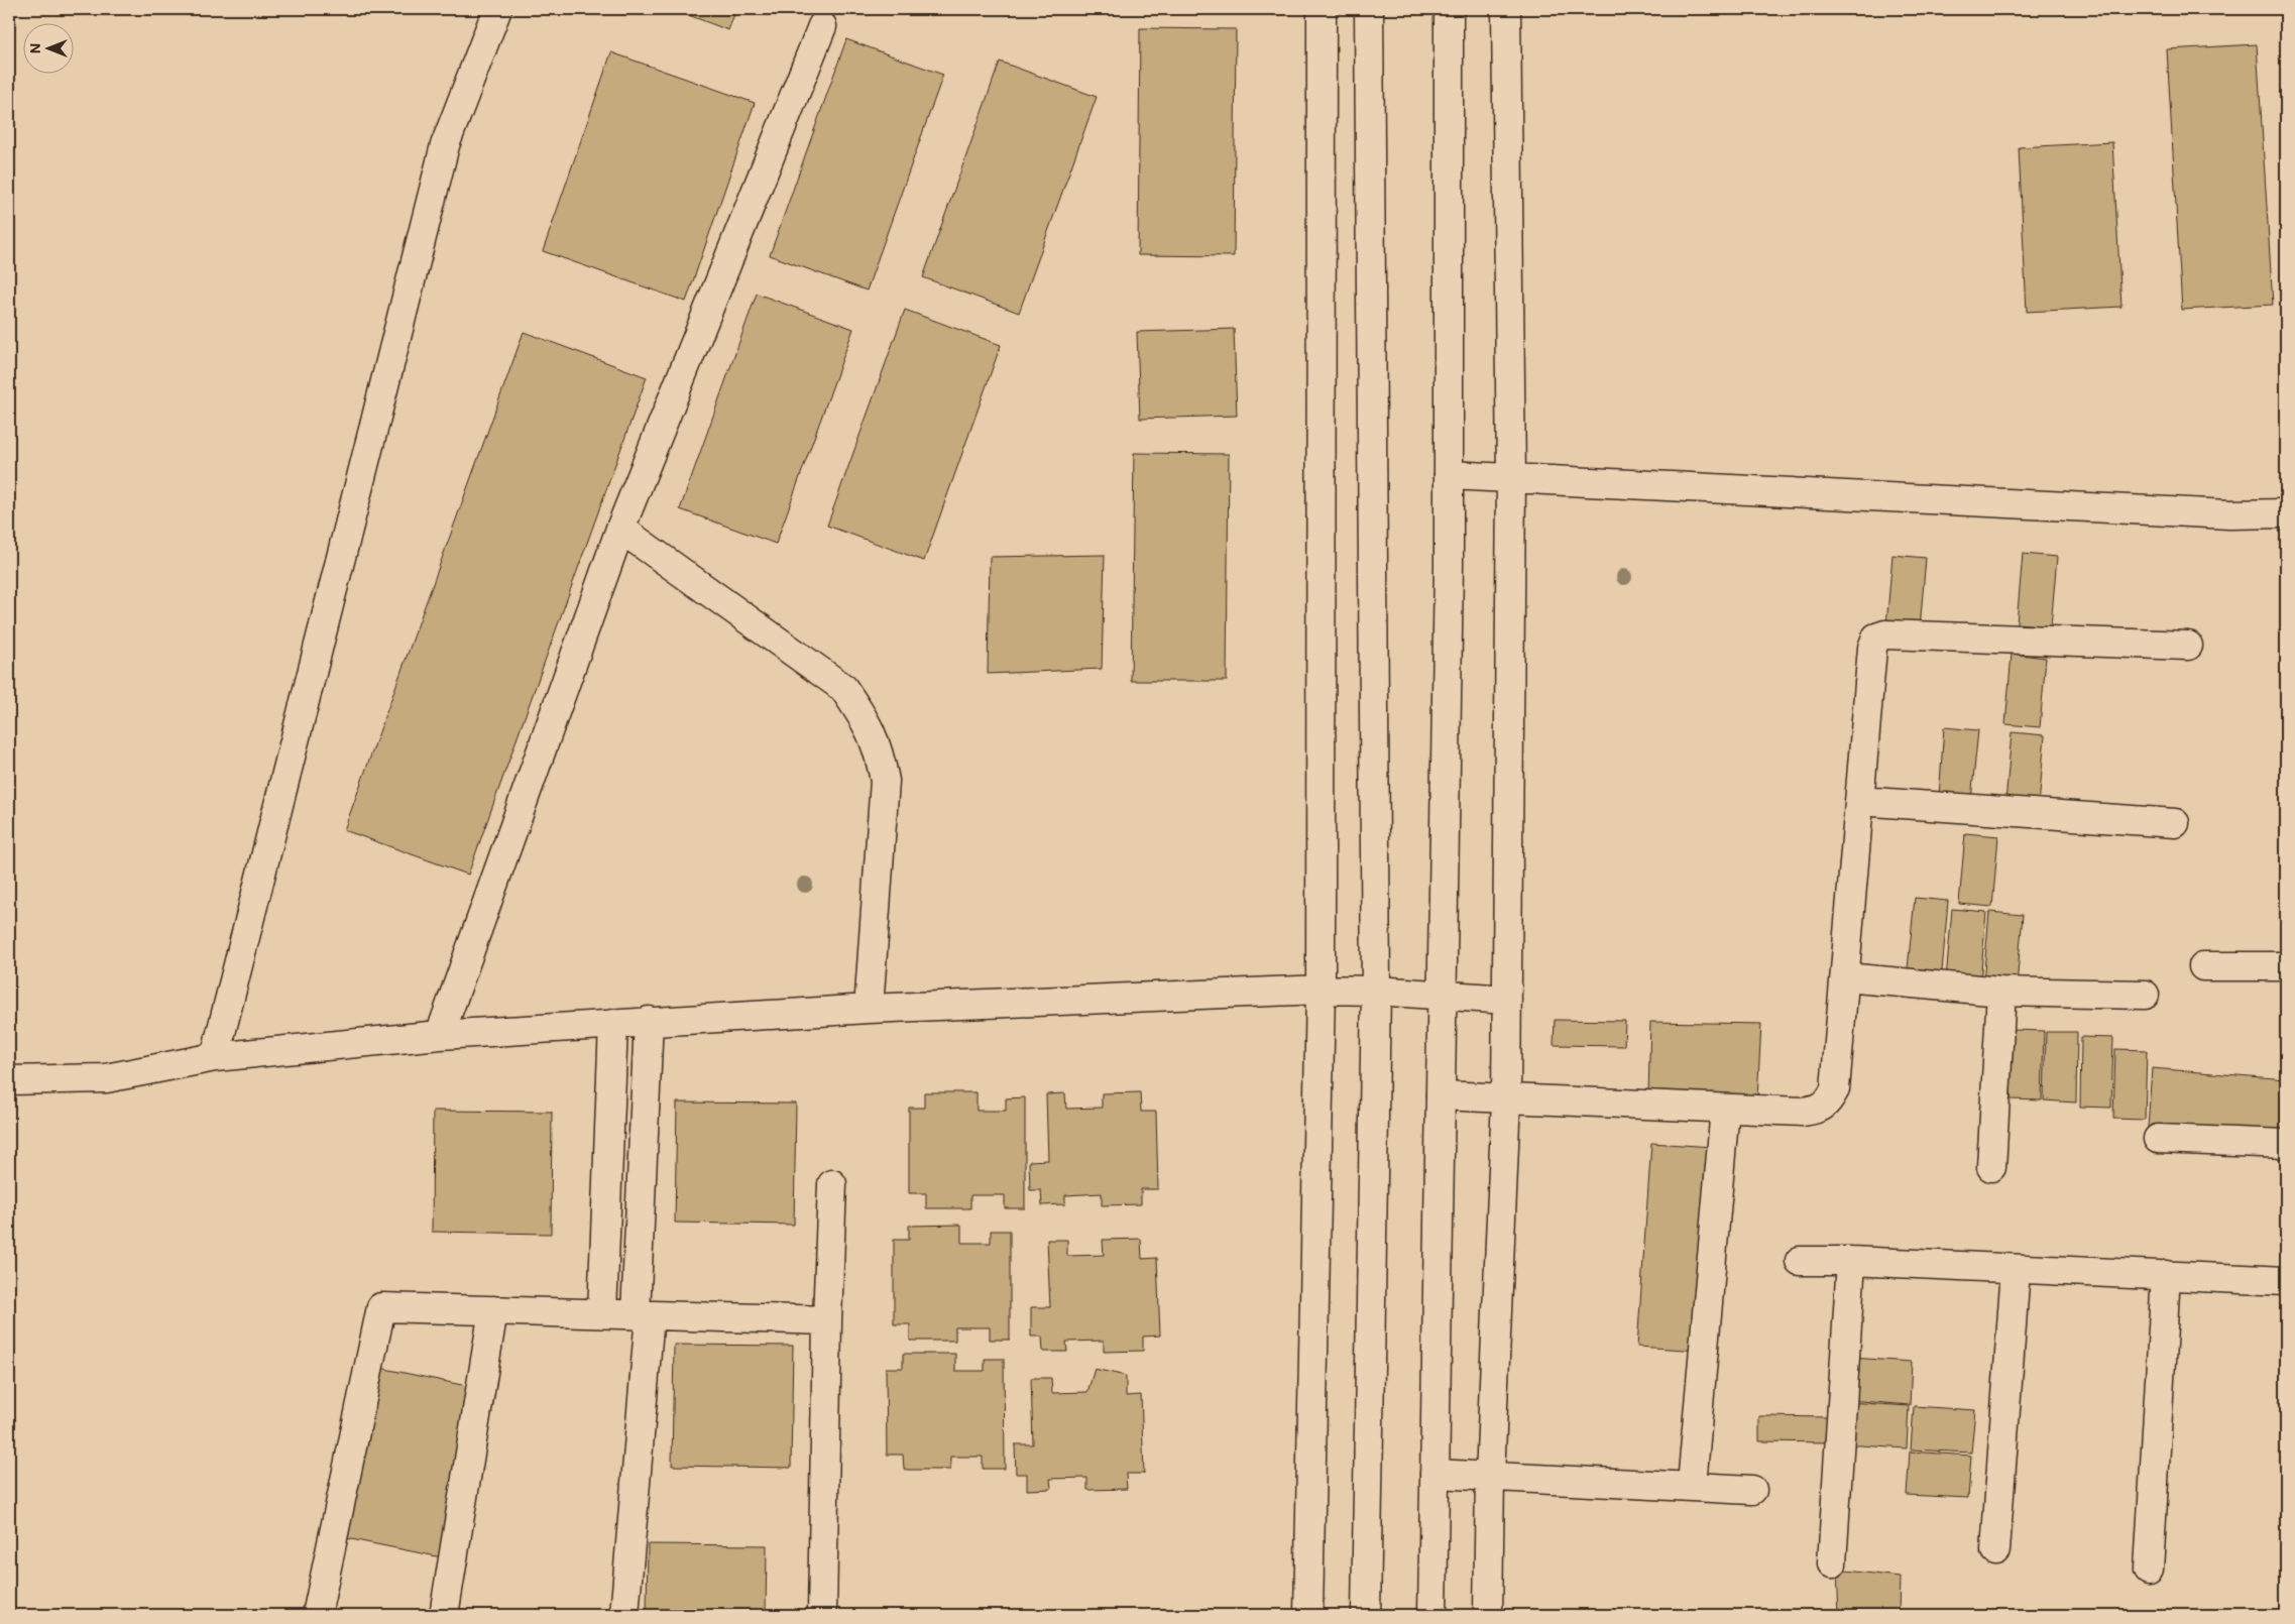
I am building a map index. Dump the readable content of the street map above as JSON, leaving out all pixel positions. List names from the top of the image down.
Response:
{
  "north": "left"
}
